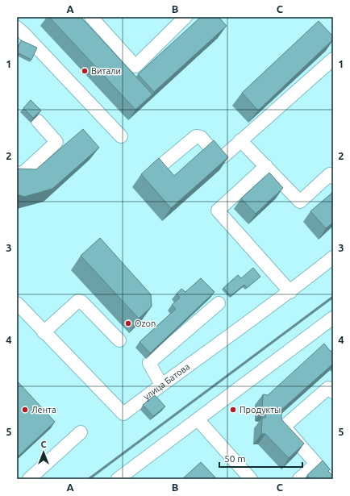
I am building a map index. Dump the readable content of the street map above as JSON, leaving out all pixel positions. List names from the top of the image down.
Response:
{
  "streets": {
    "street": ["улица Батова"]
  },
  "places": [
    "Витали",
    "Ozon",
    "Лента",
    "Продукты"
  ],
  "scale_bar": "50 m",
  "north": "top",
  "grid": {
    "columns": ["A", "B", "C"],
    "rows": [
      "1",
      "2",
      "3",
      "4",
      "5"
    ]
  }
}
